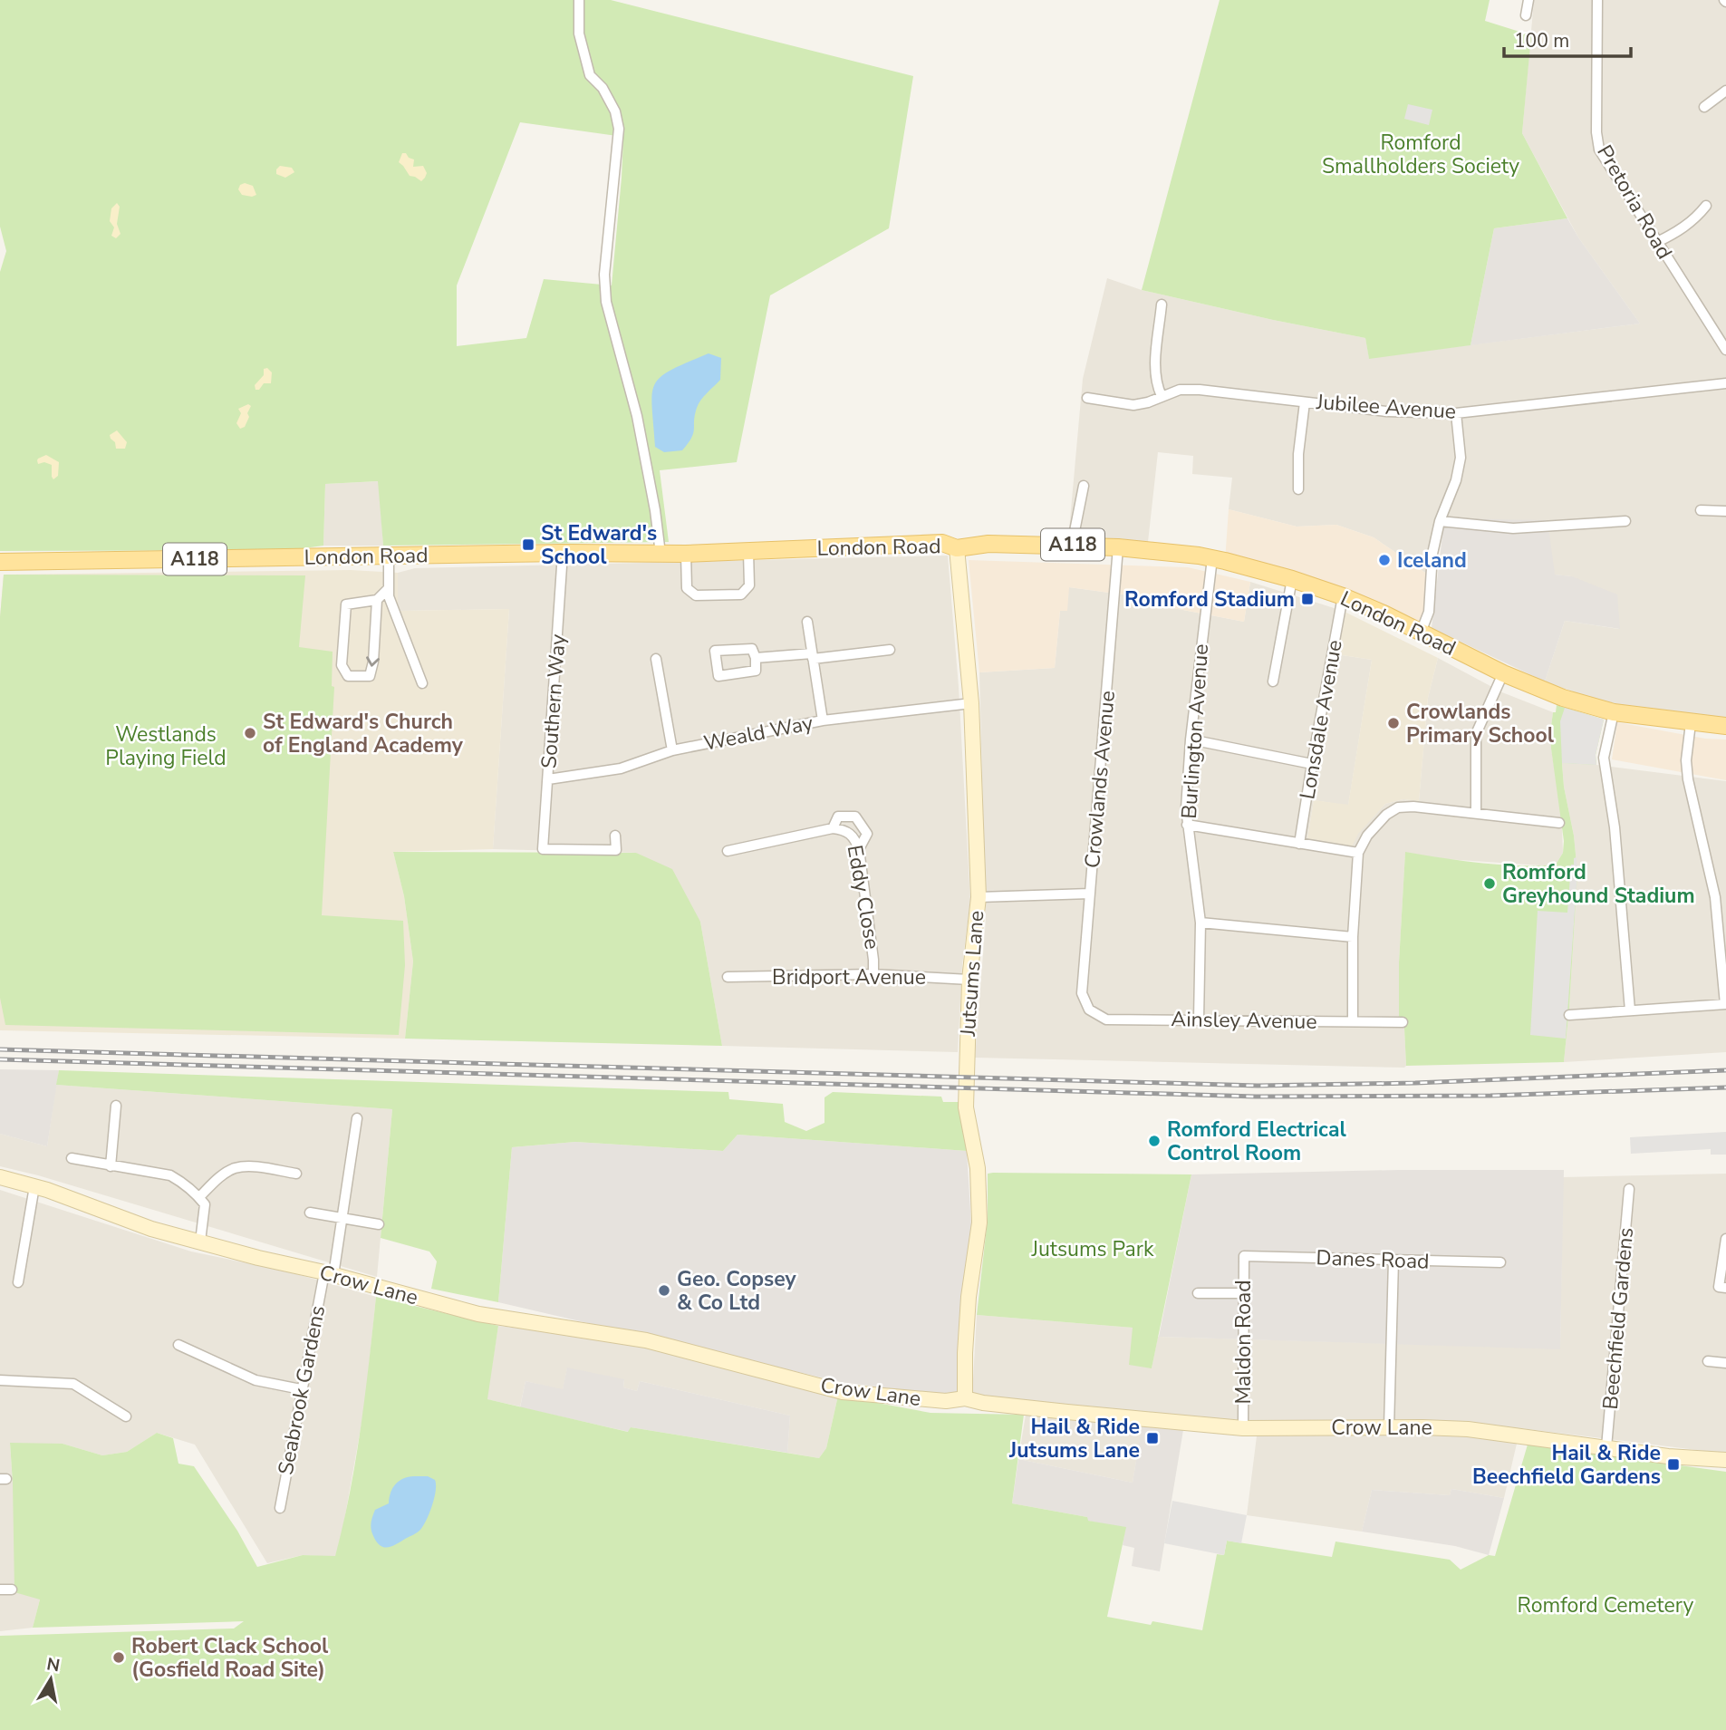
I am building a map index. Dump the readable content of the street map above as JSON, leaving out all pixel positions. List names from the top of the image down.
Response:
{
  "streets": {
    "main road": ["A118", "London Road"],
    "street": [
      "Pretoria Road",
      "Jubilee Avenue",
      "Southern Way",
      "Lonsdale Avenue",
      "Burlington Avenue",
      "Weald Way",
      "Crowlands Avenue",
      "Eddy Close",
      "Jutsums Lane",
      "Bridport Avenue",
      "Ainsley Avenue",
      "Danes Road",
      "Crow Lane",
      "Beechfield Gardens",
      "Maldon Road",
      "Seabrook Gardens"
    ]
  },
  "crossings": [
    ["London Road", "Southern Way"],
    ["London Road", "Lonsdale Avenue"],
    ["London Road", "Burlington Avenue"],
    ["London Road", "Crowlands Avenue"],
    ["London Road", "Jutsums Lane"],
    ["Southern Way", "Weald Way"],
    ["Burlington Avenue", "Ainsley Avenue"],
    ["Weald Way", "Jutsums Lane"],
    ["Crowlands Avenue", "Ainsley Avenue"],
    ["Eddy Close", "Bridport Avenue"],
    ["Jutsums Lane", "Bridport Avenue"],
    ["Jutsums Lane", "Crow Lane"],
    ["Danes Road", "Maldon Road"],
    ["Crow Lane", "Beechfield Gardens"],
    ["Crow Lane", "Maldon Road"],
    ["Crow Lane", "Seabrook Gardens"]
  ],
  "parks": [
    "Romford Smallholders Society",
    "Westlands Playing Field",
    "Jutsums Park",
    "Romford Cemetery"
  ],
  "places": {
    "transit": [
      "St Edward's School",
      "Romford Stadium",
      "Hail & Ride Jutsums Lane",
      "Hail & Ride Beechfield Gardens"
    ],
    "other": [
      "Iceland",
      "Crowlands Primary School",
      "St Edward's Church of England Academy",
      "Romford Greyhound Stadium",
      "Romford Electrical Control Room",
      "Geo. Copsey & Co Ltd",
      "Robert Clack School (Gosfield Road Site)"
    ]
  },
  "scale_bar": "100 m",
  "north": "top"
}
